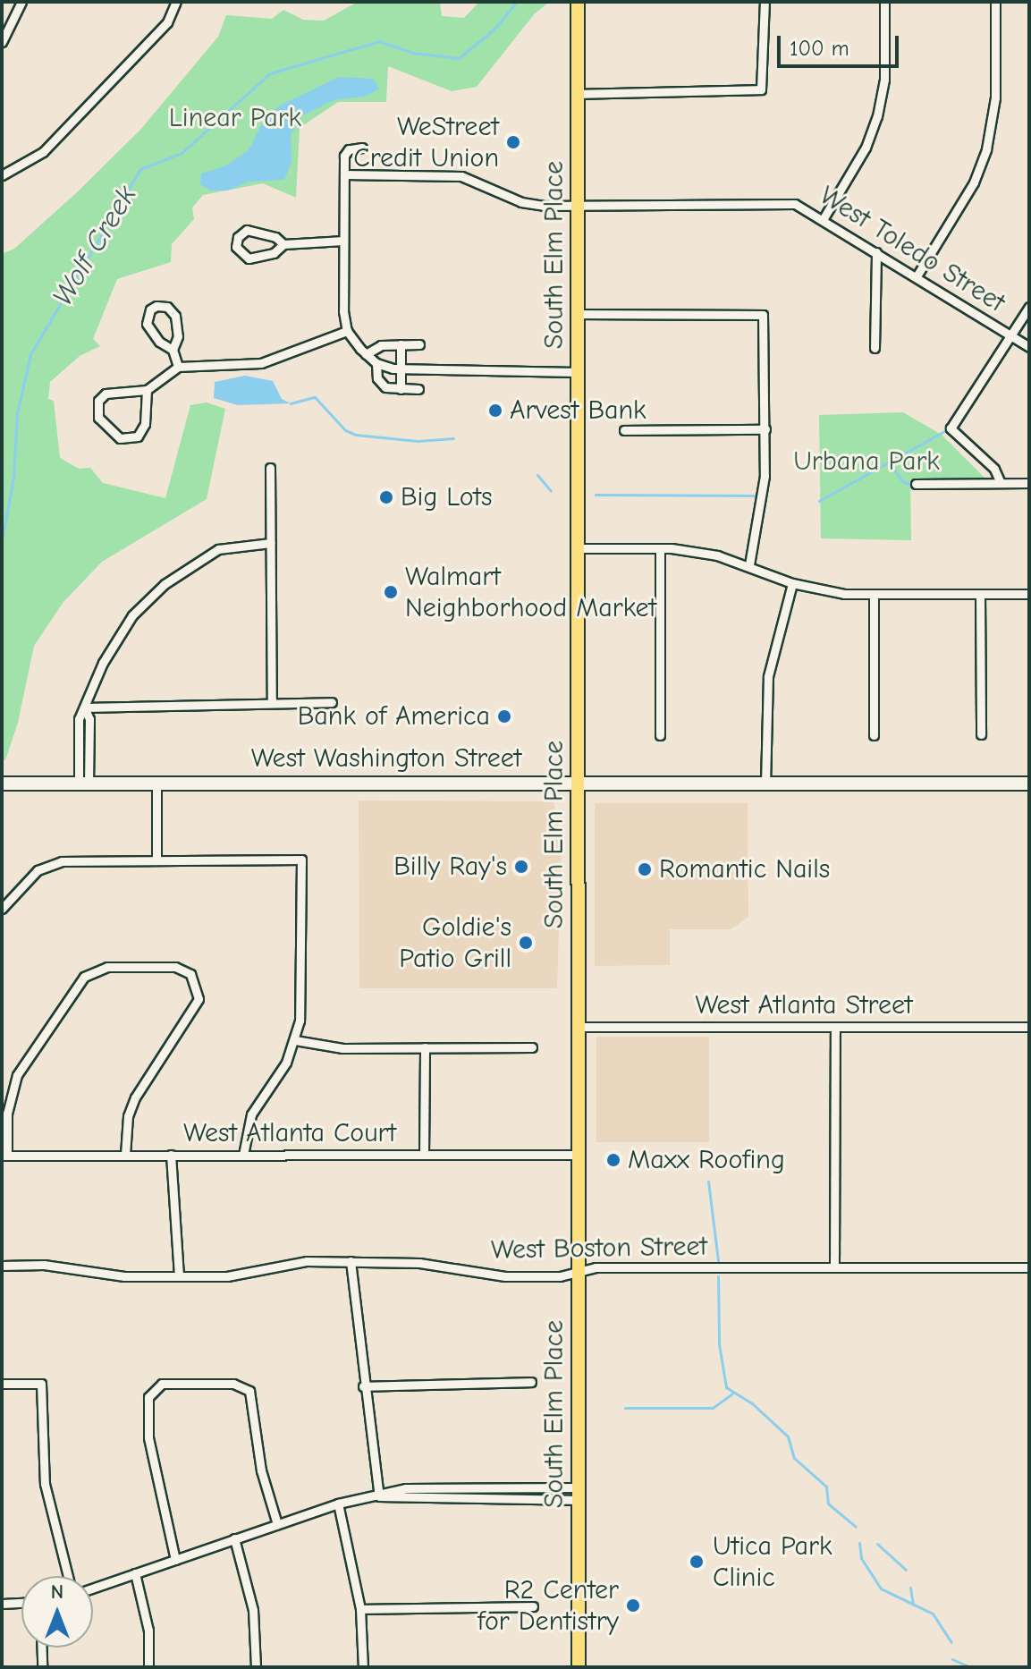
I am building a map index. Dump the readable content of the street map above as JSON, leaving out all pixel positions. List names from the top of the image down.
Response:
{
  "streets": {
    "main road": ["South Elm Place", "West Washington Street"],
    "street": [
      "West Toledo Street",
      "West Atlanta Street",
      "West Atlanta Court",
      "West Boston Street"
    ]
  },
  "crossings": [
    ["West Toledo Street", "South Elm Place"],
    ["South Elm Place", "West Washington Street"],
    ["South Elm Place", "West Atlanta Street"],
    ["South Elm Place", "West Atlanta Court"],
    ["South Elm Place", "West Boston Street"]
  ],
  "water": ["Wolf Creek"],
  "parks": ["Linear Park", "Urbana Park"],
  "places": [
    "WeStreet Credit Union",
    "Arvest Bank",
    "Big Lots",
    "Walmart Neighborhood Market",
    "Bank of America",
    "Billy Ray's",
    "Romantic Nails",
    "Goldie's Patio Grill",
    "Maxx Roofing",
    "Utica Park Clinic",
    "R2 Center for Dentistry"
  ],
  "scale_bar": "100 m",
  "north": "top"
}
